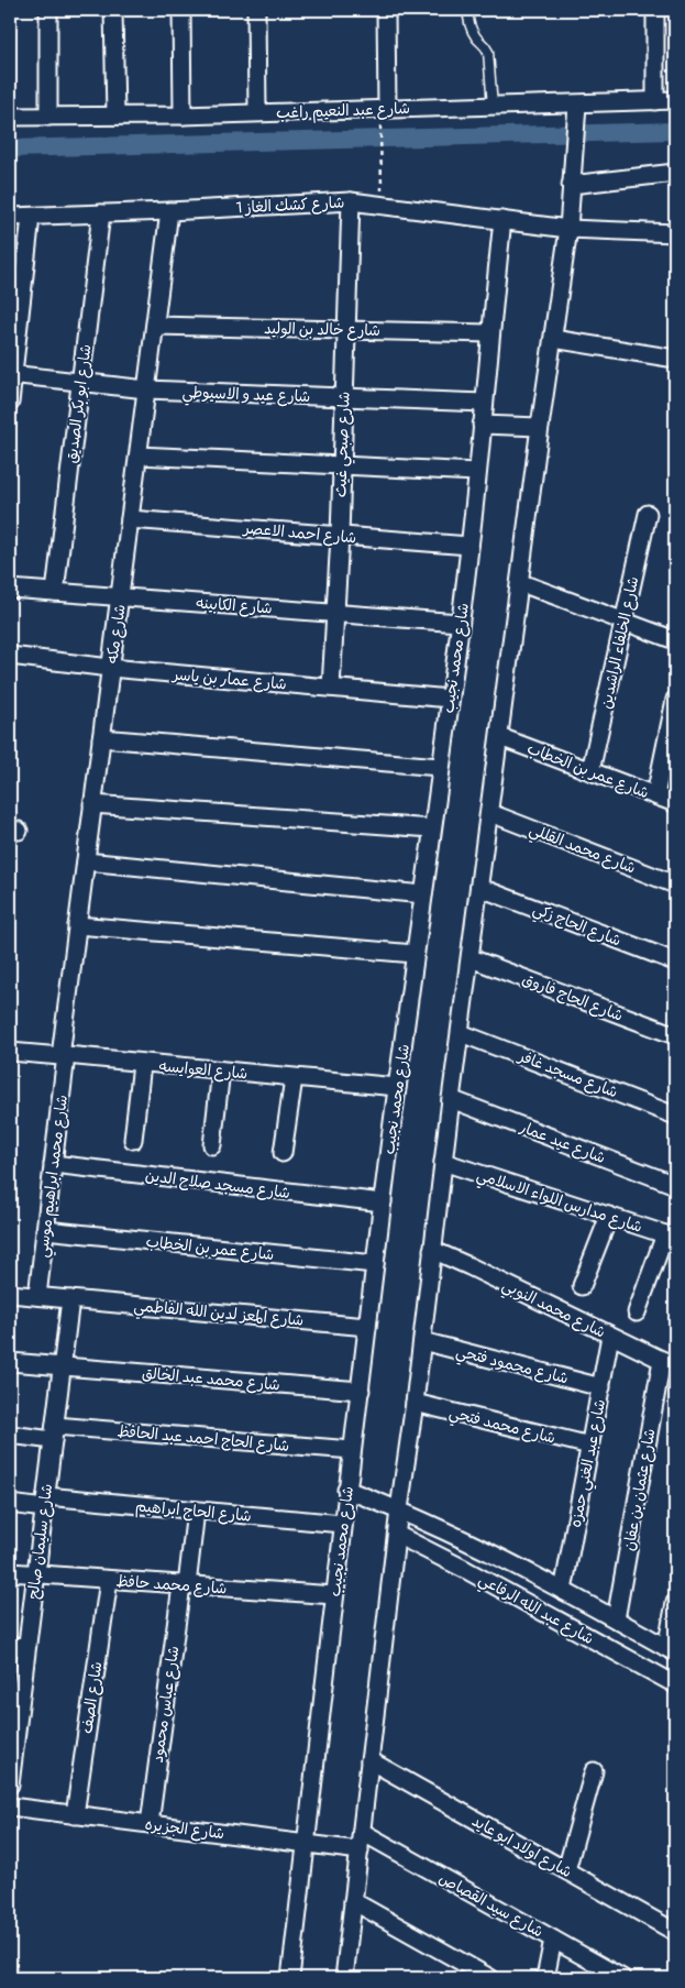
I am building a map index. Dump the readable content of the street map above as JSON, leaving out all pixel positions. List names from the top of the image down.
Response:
{
  "streets": {
    "street": [
      "شارع عبد النعيم راغب",
      "شارع كشك الغاز 1",
      "شارع خالد بن الوليد",
      "شارع عيد و الاسيوطي",
      "شارع ابو بكر الصديق",
      "شارع صبحي غيث",
      "شارع احمد الاعصر",
      "شارع الكابينه",
      "شارع مكه",
      "شارع الخلفاء الراشدين",
      "شارع محمد نجيب",
      "شارع عمار بن ياسر",
      "شارع عمر بن الخطاب",
      "شارع محمد القللي",
      "شارع الحاج زكي",
      "شارع الحاج فاروق",
      "شارع العوايسه",
      "شارع مسجد غافر",
      "شارع عيد عمار",
      "شارع محمد ابراهيم موسي",
      "شارع مسجد صلاح الدين",
      "شارع مدارس اللواء الاسلامي",
      "شارع محمد النوبي",
      "شارع المعز لدين الله الفاطمي",
      "شارع محمود فتحي",
      "شارع محمد عبد الخالق",
      "شارع محمد فتحي",
      "شارع الحاج احمد عبد الحافظ",
      "شارع عبد الغني حمزه",
      "شارع عثمان بن عفان",
      "شارع الحاج ابراهيم",
      "شارع سليمان صالح",
      "شارع محمد حافظ",
      "شارع عبد الله الرفاعي",
      "شارع الصف",
      "شارع عباس محمود",
      "شارع الجزيره",
      "شارع اولاد ابو عايد",
      "شارع سيد القصاص"
    ]
  },
  "crossings": [
    ["شارع كشك الغاز 1", "شارع ابو بكر الصديق"],
    ["شارع كشك الغاز 1", "شارع صبحي غيث"],
    ["شارع كشك الغاز 1", "شارع مكه"],
    ["شارع كشك الغاز 1", "شارع محمد نجيب"],
    ["شارع خالد بن الوليد", "شارع صبحي غيث"],
    ["شارع خالد بن الوليد", "شارع مكه"],
    ["شارع خالد بن الوليد", "شارع محمد نجيب"],
    ["شارع عيد و الاسيوطي", "شارع ابو بكر الصديق"],
    ["شارع عيد و الاسيوطي", "شارع صبحي غيث"],
    ["شارع عيد و الاسيوطي", "شارع مكه"],
    ["شارع عيد و الاسيوطي", "شارع محمد نجيب"],
    ["شارع ابو بكر الصديق", "شارع الكابينه"],
    ["شارع صبحي غيث", "شارع احمد الاعصر"],
    ["شارع صبحي غيث", "شارع الكابينه"],
    ["شارع صبحي غيث", "شارع عمار بن ياسر"],
    ["شارع احمد الاعصر", "شارع مكه"],
    ["شارع احمد الاعصر", "شارع محمد نجيب"],
    ["شارع الكابينه", "شارع مكه"],
    ["شارع الكابينه", "شارع محمد نجيب"],
    ["شارع مكه", "شارع عمار بن ياسر"],
    ["شارع مكه", "شارع العوايسه"],
    ["شارع مكه", "شارع محمد ابراهيم موسي"],
    ["شارع الخلفاء الراشدين", "شارع عمر بن الخطاب"],
    ["شارع محمد نجيب", "شارع عمار بن ياسر"],
    ["شارع محمد نجيب", "شارع عمر بن الخطاب"],
    ["شارع محمد نجيب", "شارع العوايسه"],
    ["شارع محمد نجيب", "شارع مسجد صلاح الدين"],
    ["شارع محمد نجيب", "شارع المعز لدين الله الفاطمي"],
    ["شارع محمد نجيب", "شارع محمد عبد الخالق"],
    ["شارع محمد نجيب", "شارع الحاج احمد عبد الحافظ"],
    ["شارع محمد نجيب", "شارع الحاج ابراهيم"],
    ["شارع محمد نجيب", "شارع محمد حافظ"],
    ["شارع محمد نجيب", "شارع عبد الله الرفاعي"],
    ["شارع محمد نجيب", "شارع الجزيره"],
    ["شارع عمر بن الخطاب", "شارع محمد ابراهيم موسي"],
    ["شارع العوايسه", "شارع محمد ابراهيم موسي"],
    ["شارع محمد ابراهيم موسي", "شارع مسجد صلاح الدين"],
    ["شارع محمد ابراهيم موسي", "شارع المعز لدين الله الفاطمي"],
    ["شارع محمد النوبي", "شارع عبد الغني حمزه"],
    ["شارع محمد النوبي", "شارع عثمان بن عفان"],
    ["شارع المعز لدين الله الفاطمي", "شارع سليمان صالح"],
    ["شارع محمود فتحي", "شارع عبد الغني حمزه"],
    ["شارع محمد عبد الخالق", "شارع سليمان صالح"],
    ["شارع محمد فتحي", "شارع عبد الغني حمزه"],
    ["شارع الحاج احمد عبد الحافظ", "شارع سليمان صالح"],
    ["شارع عبد الغني حمزه", "شارع عبد الله الرفاعي"],
    ["شارع عثمان بن عفان", "شارع عبد الله الرفاعي"],
    ["شارع الحاج ابراهيم", "شارع سليمان صالح"],
    ["شارع الحاج ابراهيم", "شارع عباس محمود"],
    ["شارع سليمان صالح", "شارع محمد حافظ"],
    ["شارع محمد حافظ", "شارع الصف"],
    ["شارع محمد حافظ", "شارع عباس محمود"],
    ["شارع الصف", "شارع الجزيره"],
    ["شارع عباس محمود", "شارع الجزيره"]
  ]
}
